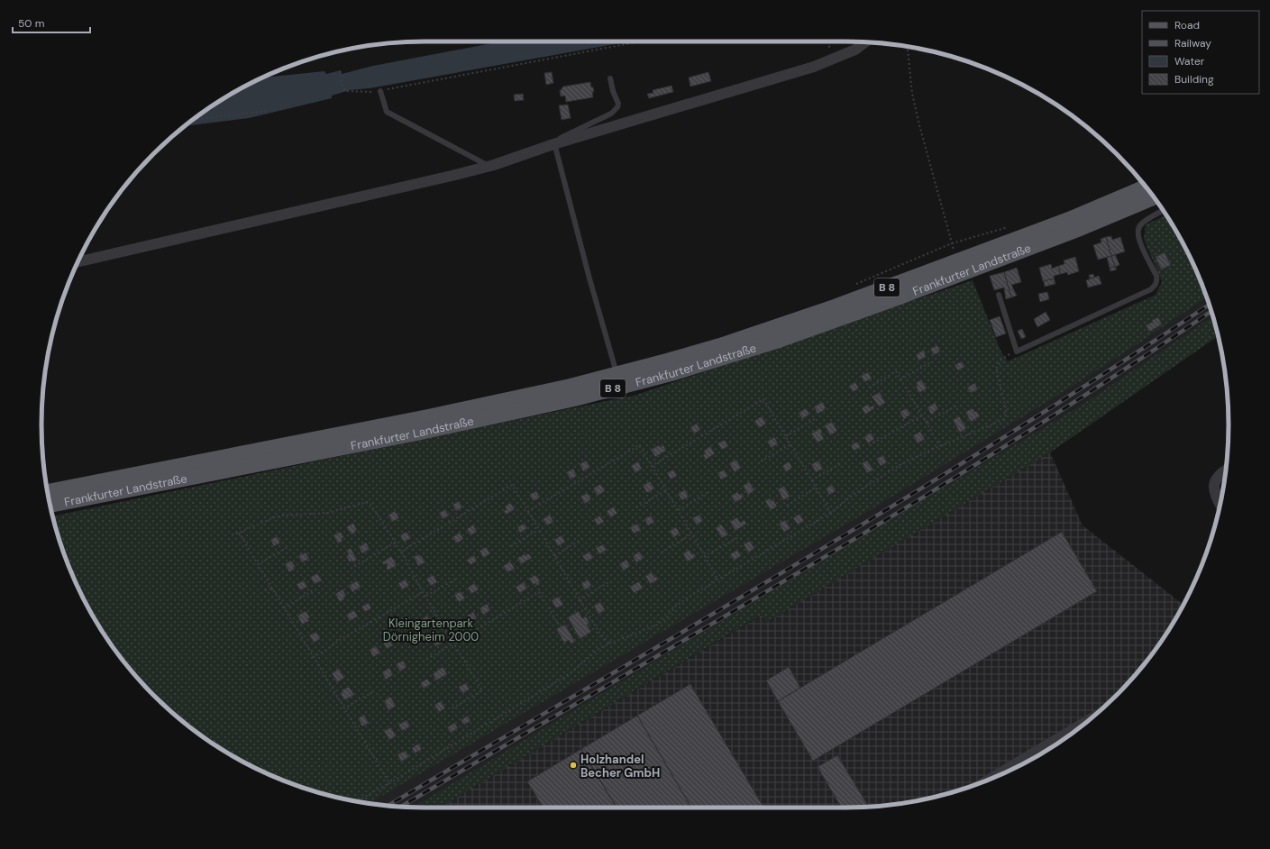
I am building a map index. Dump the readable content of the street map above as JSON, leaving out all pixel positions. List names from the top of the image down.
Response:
{
  "streets": {
    "main road": ["Frankfurter Landstraße", "B 8"]
  },
  "parks": ["Kleingartenpark Dörnigheim 2000"],
  "places": ["Holzhandel Becher GmbH"],
  "legend": [
    "Road",
    "Railway",
    "Water",
    "Building"
  ],
  "scale_bar": "50 m"
}
